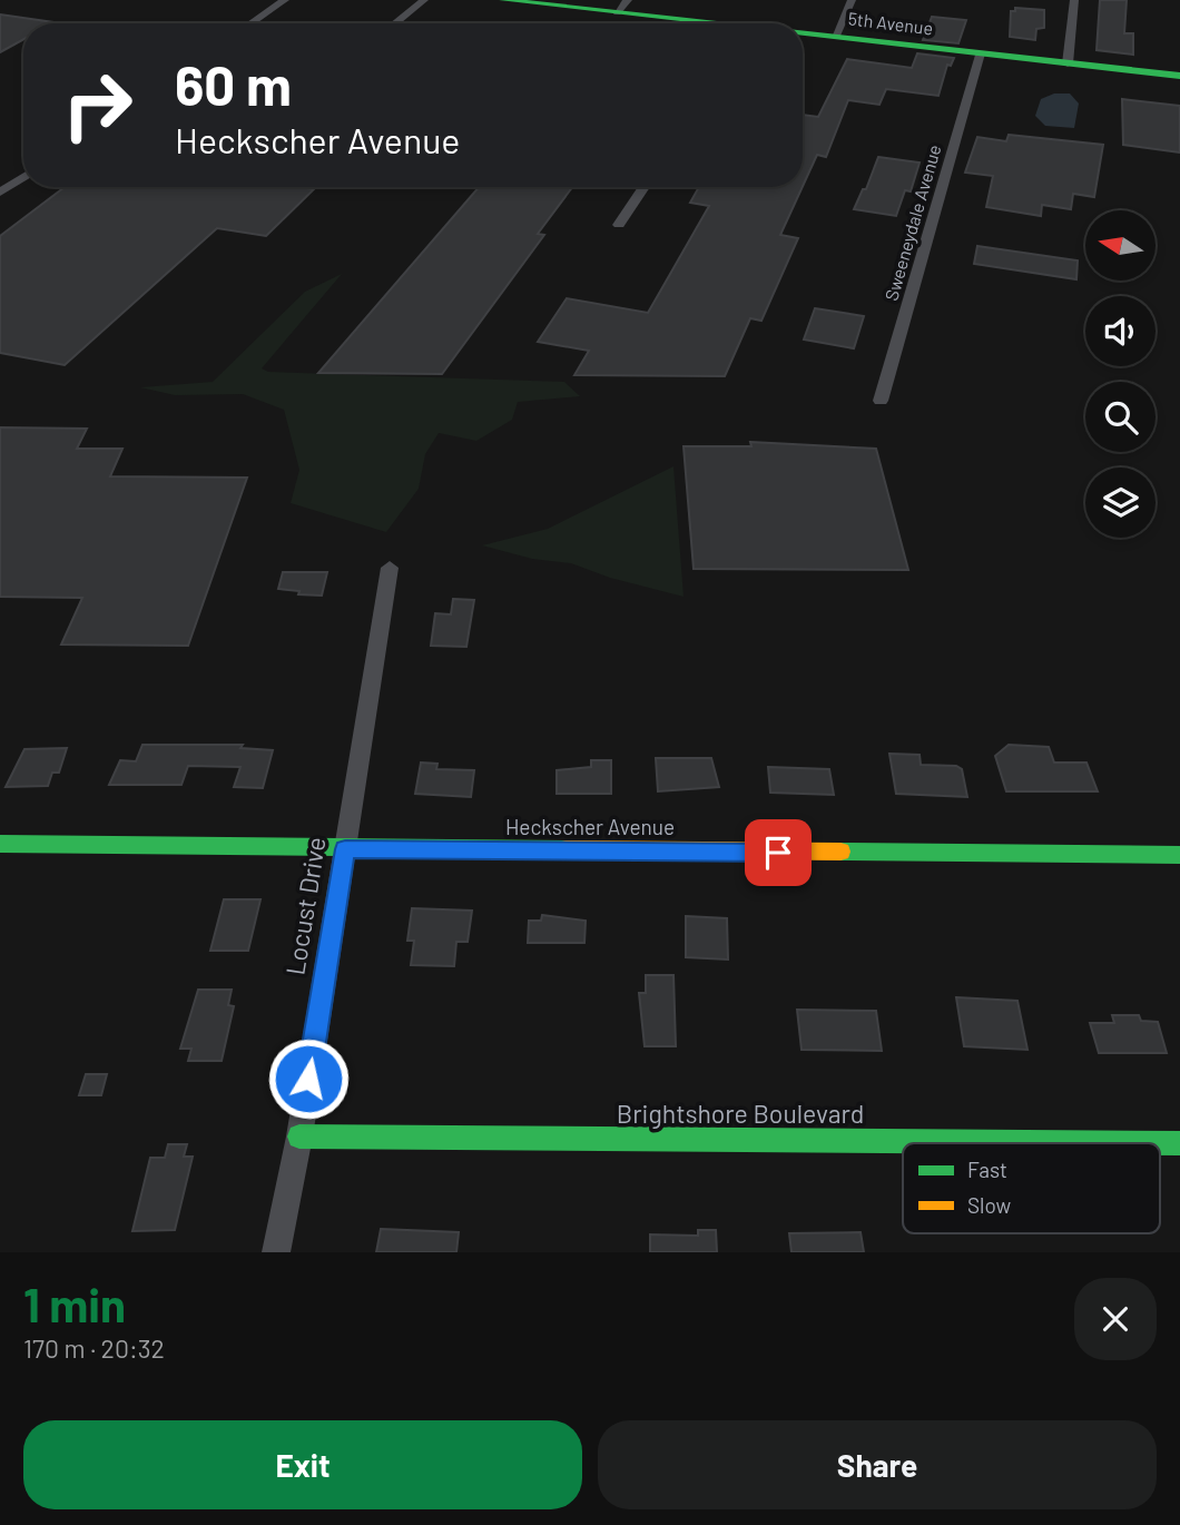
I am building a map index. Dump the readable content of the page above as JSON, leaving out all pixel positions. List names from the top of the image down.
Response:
{
  "streets": {
    "street": [
      "5th Avenue",
      "Sweeneydale Avenue",
      "Heckscher Avenue",
      "Locust Drive",
      "Brightshore Boulevard"
    ]
  },
  "crossings": [
    ["5th Avenue", "Sweeneydale Avenue"],
    ["Heckscher Avenue", "Locust Drive"],
    ["Locust Drive", "Brightshore Boulevard"]
  ],
  "legend": ["Fast", "Slow"],
  "north": "left",
  "page": {
    "turn": ["60 m", "Heckscher Avenue"],
    "heading": ["1 min", "170 m · 20:32"],
    "buttons": ["Exit", "Share"]
  }
}
